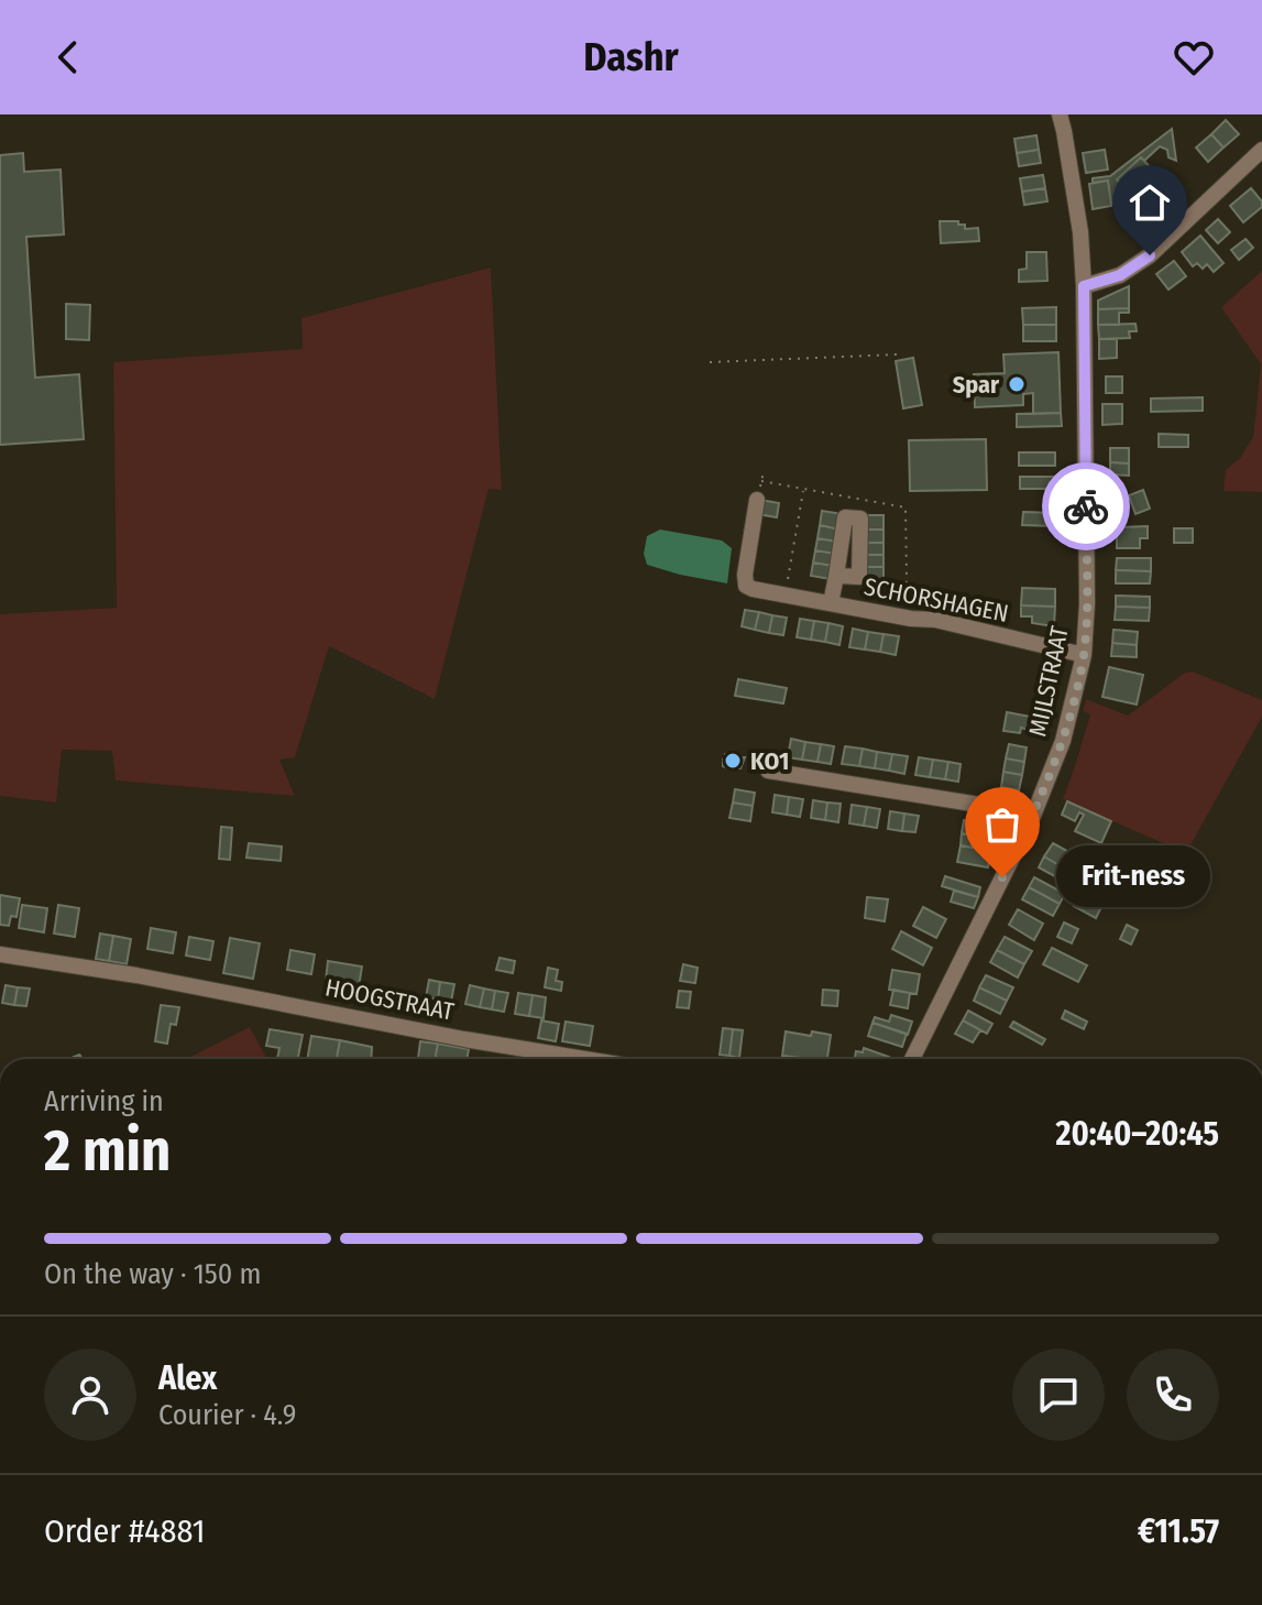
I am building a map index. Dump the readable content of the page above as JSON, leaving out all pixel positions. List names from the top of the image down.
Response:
{
  "streets": {
    "street": ["SCHORSHAGEN", "MIJLSTRAAT", "HOOGSTRAAT"]
  },
  "crossings": [
    ["SCHORSHAGEN", "MIJLSTRAAT"]
  ],
  "places": ["Spar", "KO1", "Frit-ness"],
  "page": {
    "header": "Dashr",
    "bubble": "Frit-ness",
    "heading": ["2 min", "Arriving in", "20:40–20:45"],
    "panel": [
      "Alex",
      "Courier · 4.9",
      "Order #4881",
      "€11.57"
    ],
    "bar": "On the way · 150 m"
  }
}
